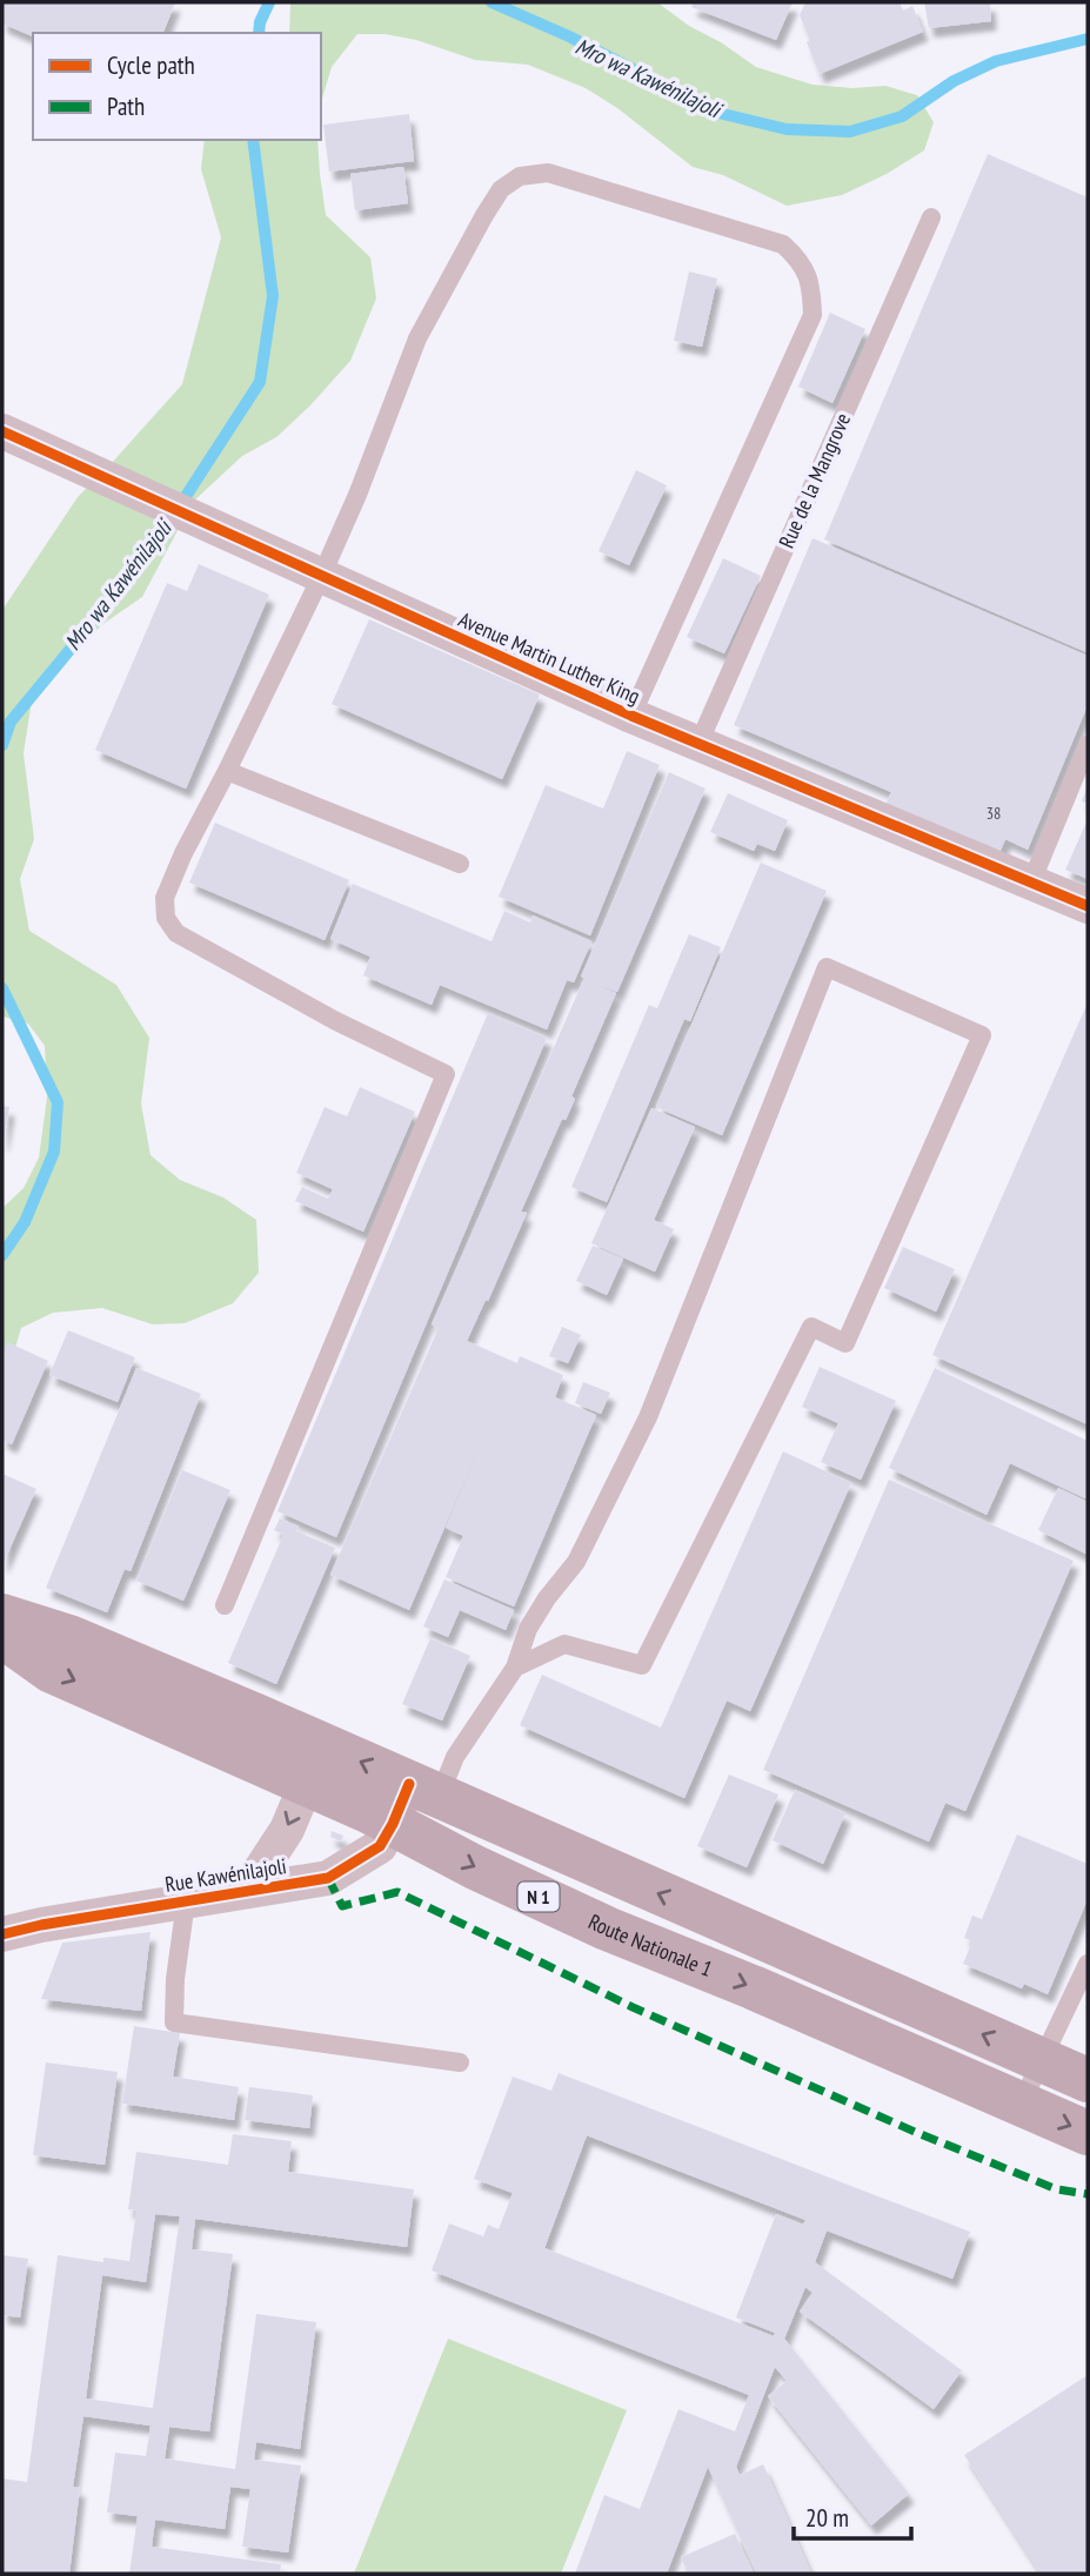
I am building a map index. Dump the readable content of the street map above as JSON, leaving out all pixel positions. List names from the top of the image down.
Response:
{
  "streets": {
    "main road": ["N 1", "Route Nationale 1"],
    "street": ["Avenue Martin Luther King", "Rue Kawénilajoli"],
    "lane": ["Rue de la Mangrove"]
  },
  "crossings": [
    ["Rue de la Mangrove", "Avenue Martin Luther King"],
    ["Rue Kawénilajoli", "Route Nationale 1"]
  ],
  "water": ["Mro wa Kawénilajoli"],
  "house_numbers": ["38"],
  "legend": ["Cycle path", "Path"],
  "scale_bar": "20 m"
}
